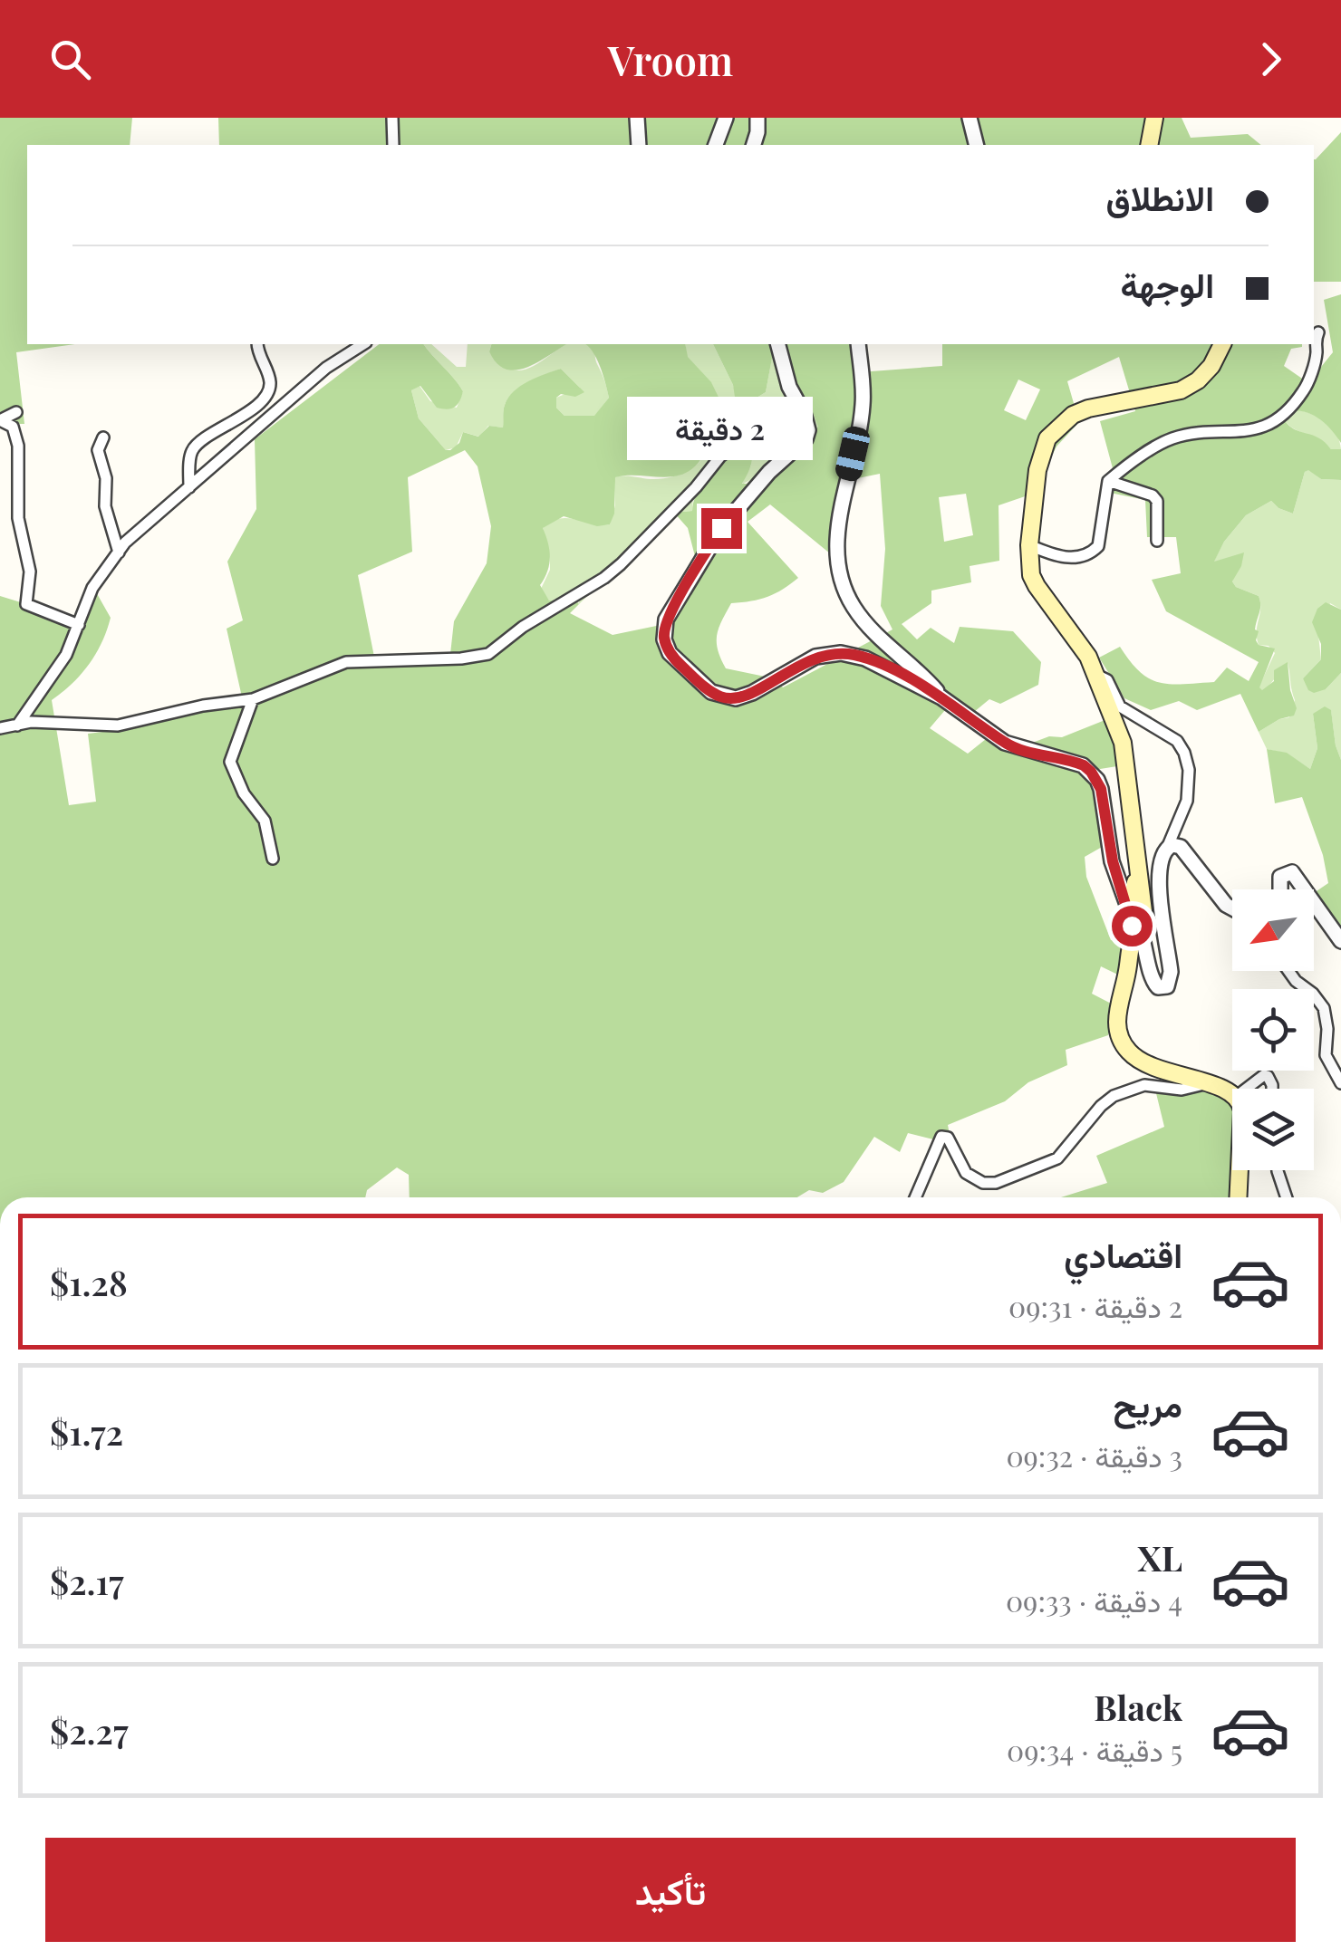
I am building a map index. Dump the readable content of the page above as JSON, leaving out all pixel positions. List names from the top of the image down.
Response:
{
  "north": "bottom left",
  "page": {
    "header": "Vroom",
    "banner": ["الانطلاق", "الوجهة"],
    "bubble": "2 دقيقة",
    "list": [
      {
        "name": "اقتصادي",
        "note": "2 دقيقة · 09:31",
        "value": "$1.28"
      },
      {
        "name": "مريح",
        "note": "3 دقيقة · 09:32",
        "value": "$1.72"
      },
      {
        "name": "XL",
        "note": "4 دقيقة · 09:33",
        "value": "$2.17"
      },
      {
        "name": "Black",
        "note": "5 دقيقة · 09:34",
        "value": "$2.27"
      }
    ],
    "buttons": "تأكيد"
  }
}
